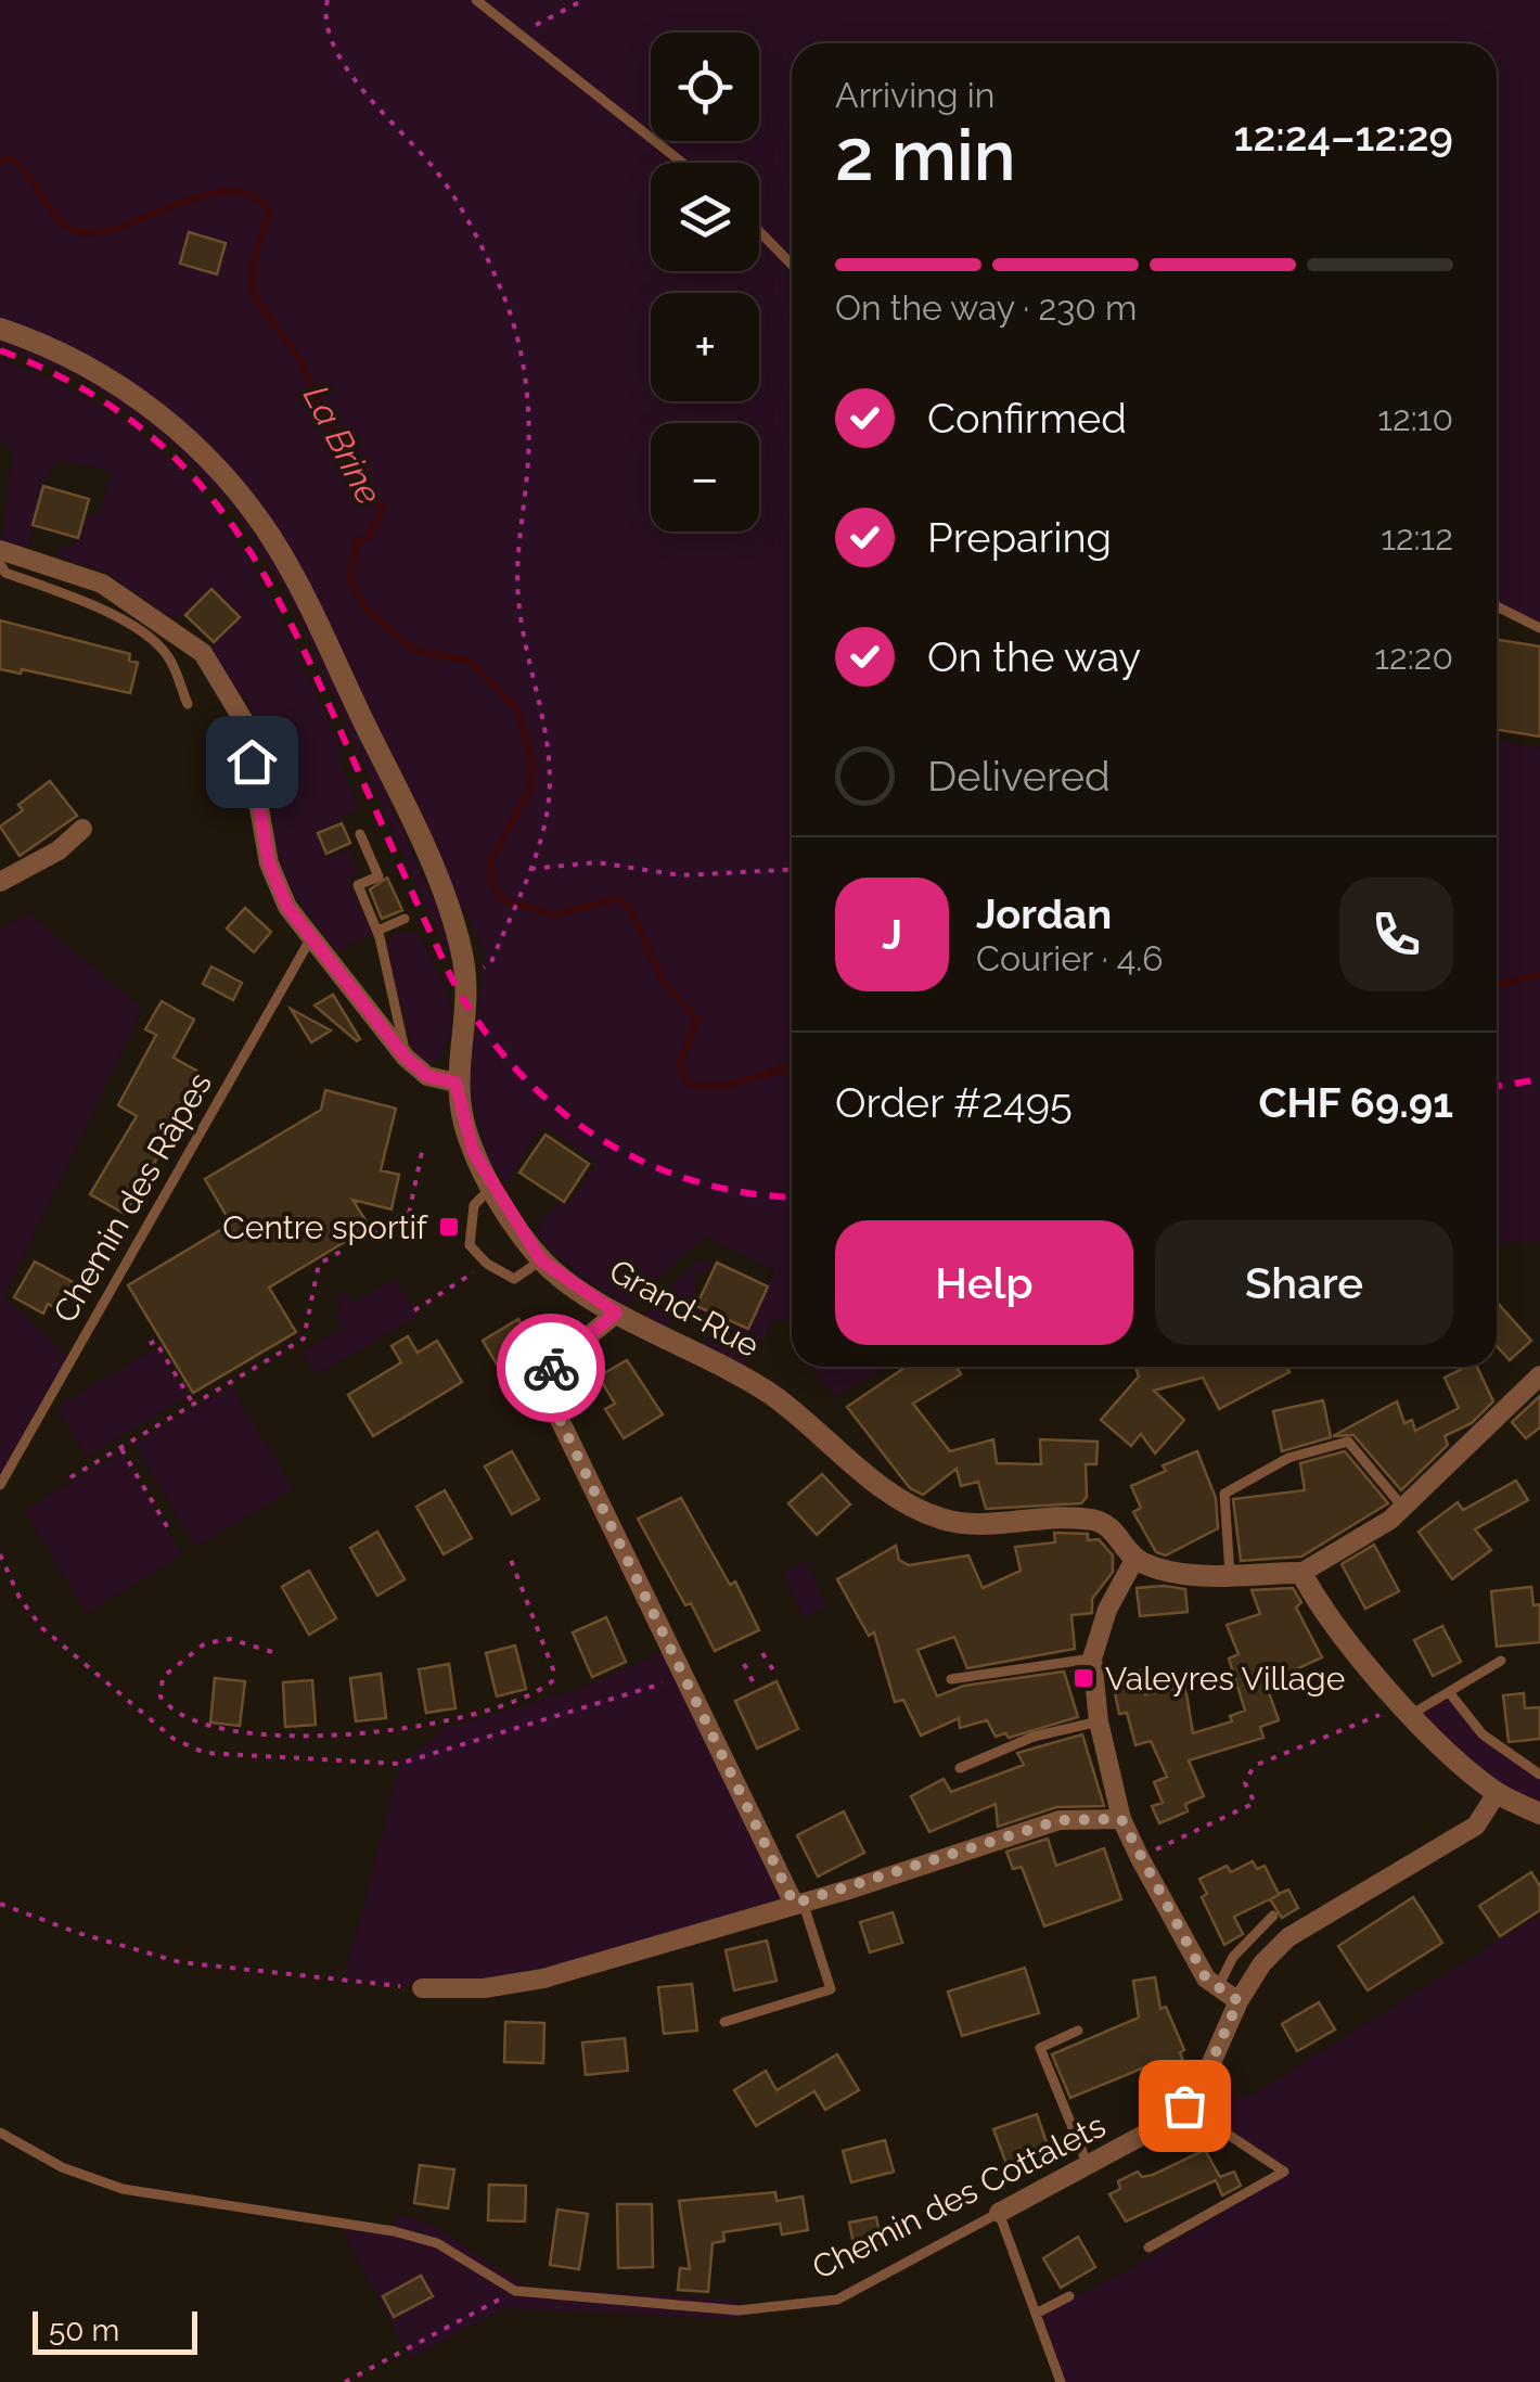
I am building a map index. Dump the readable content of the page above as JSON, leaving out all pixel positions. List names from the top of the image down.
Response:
{
  "streets": {
    "street": ["Grand-Rue", "Chemin des Cottalets"],
    "lane": ["Chemin des Râpes"]
  },
  "water": ["La Brine"],
  "places": {
    "transit": ["Centre sportif", "Valeyres Village"]
  },
  "scale_bar": "50 m",
  "page": {
    "map_buttons": ["+", "−"],
    "heading": ["2 min", "Arriving in", "12:24–12:29"],
    "panel": [
      "Jordan",
      "Courier · 4.6",
      "Order #2495",
      "CHF 69.91"
    ],
    "bar": "On the way · 230 m",
    "list": [
      ["Confirmed", "12:10"],
      ["Preparing", "12:12"],
      ["On the way", "12:20"],
      "Delivered"
    ],
    "round": "J",
    "buttons": ["Help", "Share"],
    "scale": "50 m"
  }
}
